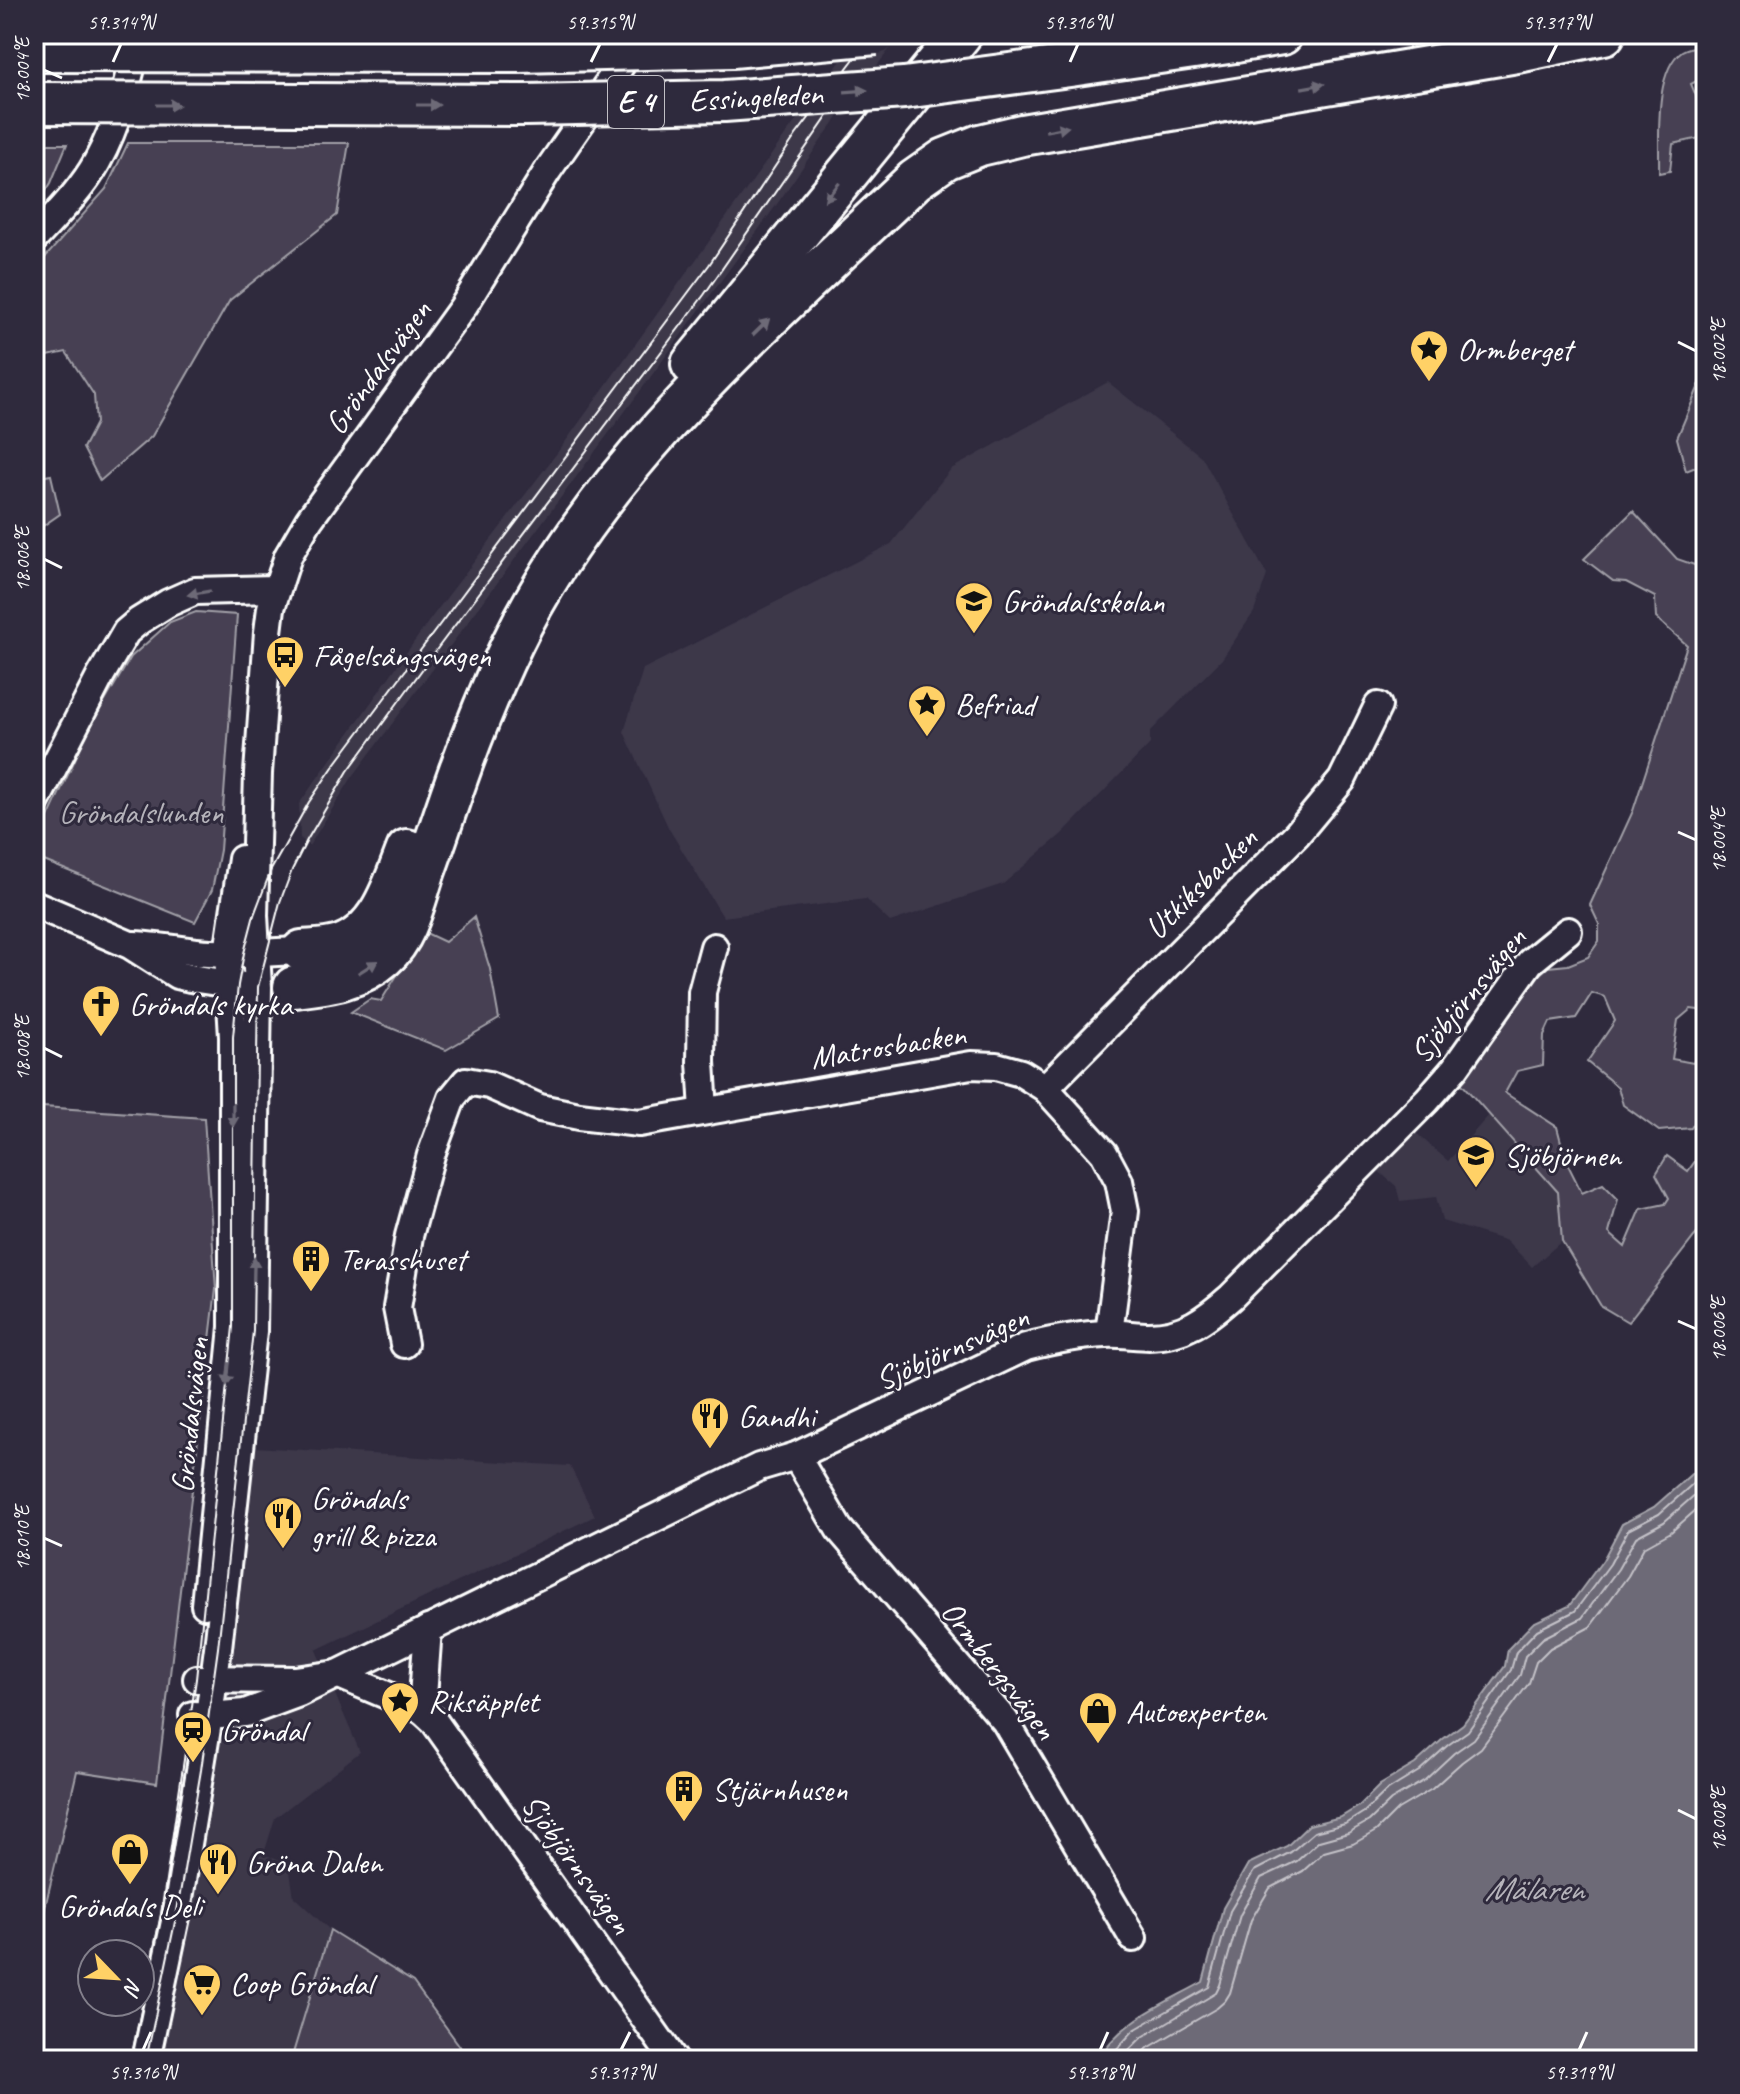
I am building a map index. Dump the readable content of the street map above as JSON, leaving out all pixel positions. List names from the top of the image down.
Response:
{
  "streets": {
    "highway": ["Essingeleden", "E 4"],
    "street": [
      "Gröndalsvägen",
      "Utkiksbacken",
      "Sjöbjörnsvägen",
      "Matrosbacken",
      "Ormbergsvägen"
    ]
  },
  "crossings": [
    ["Gröndalsvägen", "Sjöbjörnsvägen"],
    ["Utkiksbacken", "Matrosbacken"],
    ["Sjöbjörnsvägen", "Matrosbacken"],
    ["Sjöbjörnsvägen", "Ormbergsvägen"]
  ],
  "water": ["Mälaren"],
  "parks": ["Gröndalslunden"],
  "places": {
    "place": ["Ormberget", "Befriad", "Riksäpplet"],
    "school or university": ["Gröndalsskolan", "Sjöbjörnen"],
    "bus stop": ["Fågelsångsvägen"],
    "church": ["Gröndals kyrka"],
    "building": ["Terasshuset", "Stjärnhusen"],
    "restaurant": ["Gandhi", "Gröndals grill & pizza", "Gröna Dalen"],
    "shop": ["Autoexperten", "Gröndals Deli"],
    "station": ["Gröndal"],
    "supermarket": ["Coop Gröndal"]
  },
  "north": "bottom right",
  "coordinates": [
    "59.314°N",
    "59.315°N",
    "59.316°N",
    "59.317°N",
    "18.004°E",
    "18.002°E",
    "18.006°E",
    "18.008°E",
    "18.010°E",
    "59.318°N",
    "59.319°N"
  ]
}
